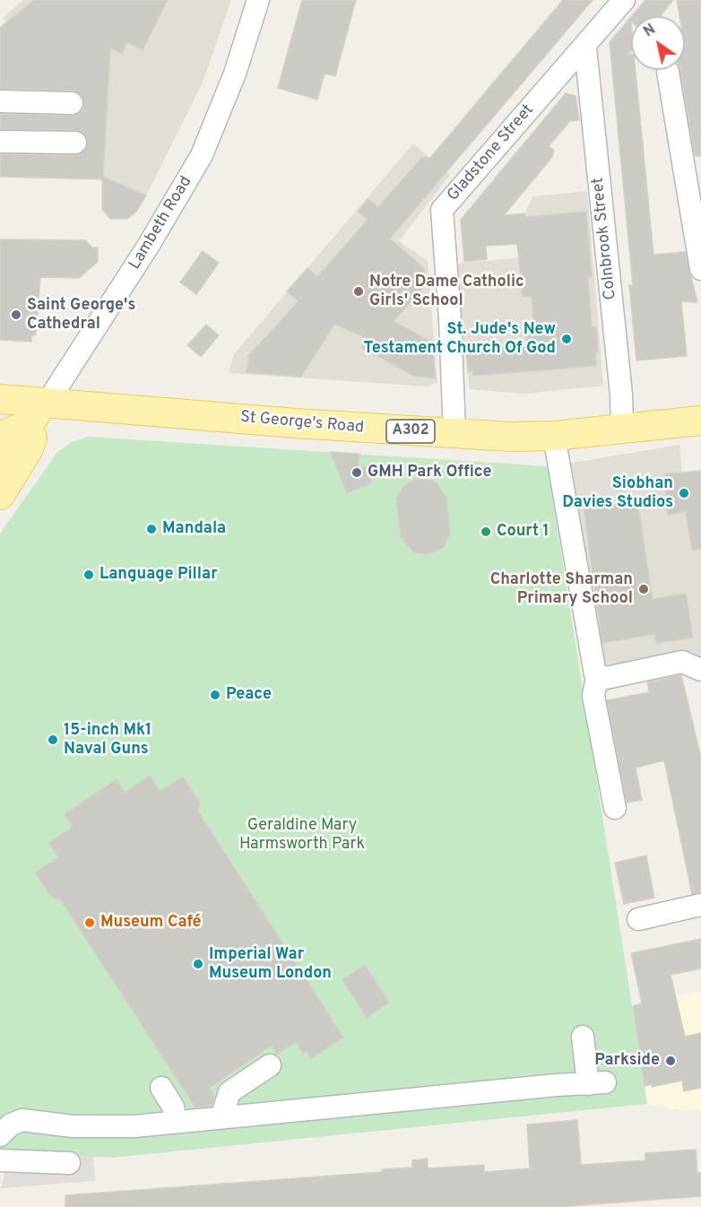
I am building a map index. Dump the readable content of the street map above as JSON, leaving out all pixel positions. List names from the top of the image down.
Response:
{
  "streets": {
    "main road": ["Lambeth Road", "St George's Road", "A302"],
    "street": ["Gladstone Street", "Colnbrook Street"]
  },
  "crossings": [
    ["Gladstone Street", "Colnbrook Street"],
    ["Gladstone Street", "St George's Road"],
    ["Lambeth Road", "St George's Road"],
    ["Colnbrook Street", "St George's Road"]
  ],
  "parks": ["Geraldine Mary Harmsworth Park"],
  "places": [
    "Notre Dame Catholic Girls' School",
    "Saint George's Cathedral",
    "St. Jude's New Testament Church Of God",
    "GMH Park Office",
    "Siobhan Davies Studios",
    "Mandala",
    "Court 1",
    "Language Pillar",
    "Charlotte Sharman Primary School",
    "Peace",
    "15-inch Mk1 Naval Guns",
    "Museum Café",
    "Imperial War Museum London",
    "Parkside"
  ],
  "north": "top left"
}
